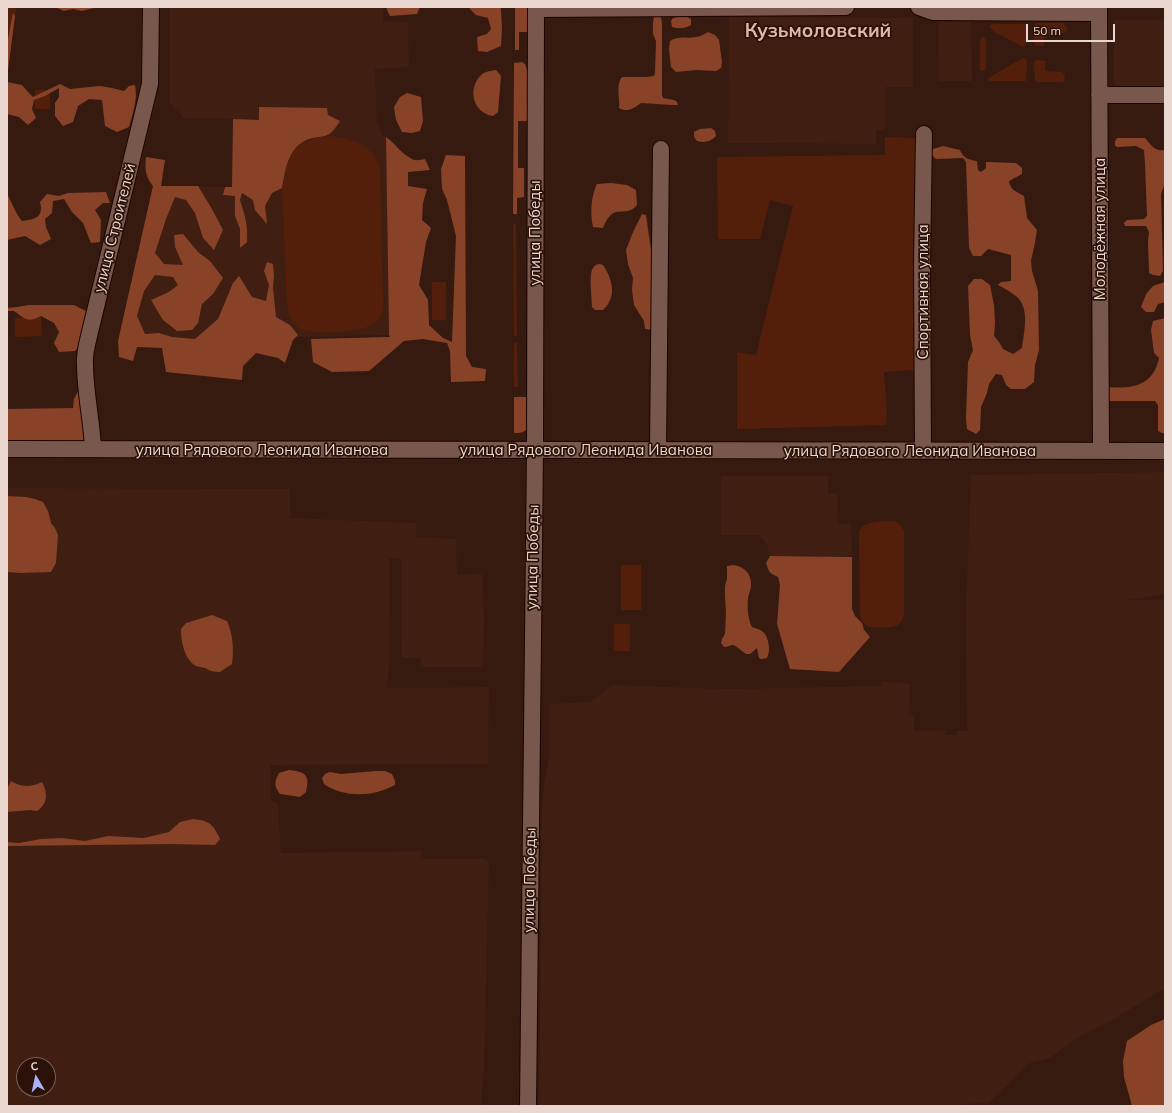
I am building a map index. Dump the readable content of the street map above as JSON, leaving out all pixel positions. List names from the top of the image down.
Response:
{
  "streets": {
    "street": [
      "улица Строителей",
      "Молодёжная улица",
      "улица Победы",
      "Спортивная улица",
      "улица Рядового Леонида Иванова"
    ]
  },
  "crossings": [
    ["улица Строителей", "улица Рядового Леонида Иванова"],
    ["Молодёжная улица", "улица Рядового Леонида Иванова"],
    ["улица Победы", "улица Рядового Леонида Иванова"],
    ["Спортивная улица", "улица Рядового Леонида Иванова"]
  ],
  "districts": ["Кузьмоловский"],
  "scale_bar": "50 m",
  "north": "top"
}
